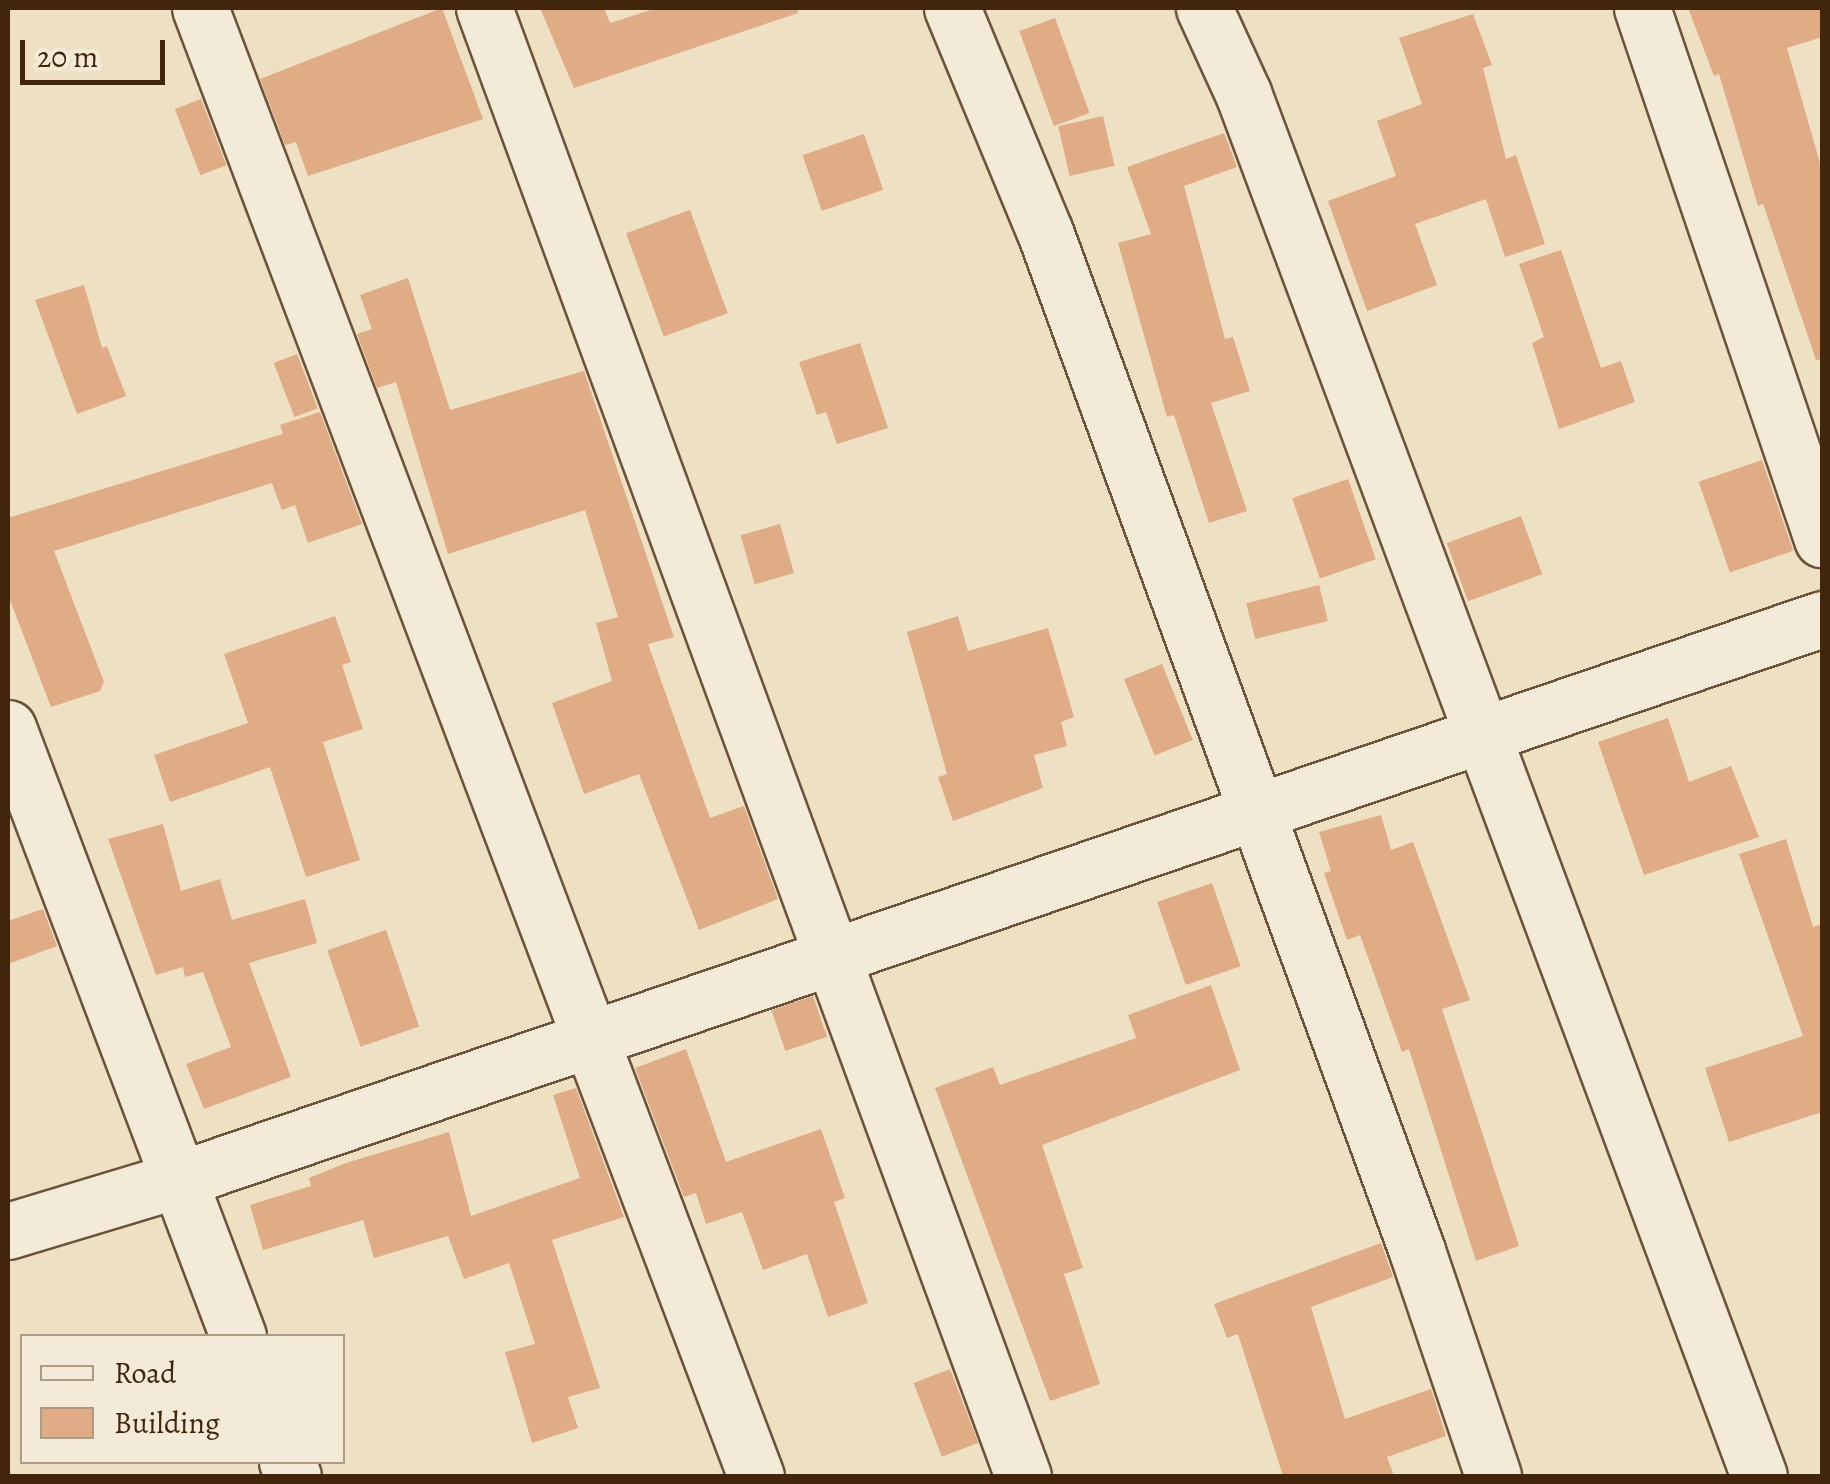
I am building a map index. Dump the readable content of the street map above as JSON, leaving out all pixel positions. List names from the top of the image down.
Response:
{
  "legend": ["Road", "Building"],
  "scale_bar": "20 m"
}
